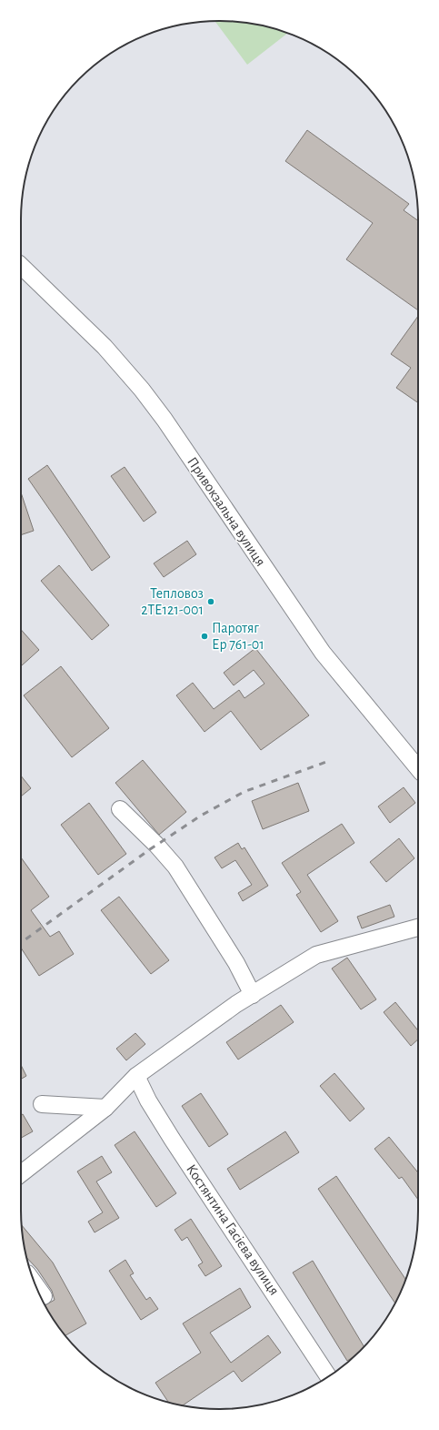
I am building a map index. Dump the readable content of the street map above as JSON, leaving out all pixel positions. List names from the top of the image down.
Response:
{
  "streets": {
    "street": ["Привокзальна вулиця", "Костянтина Гасієва вулиця"]
  },
  "places": ["Тепловоз 2ТЕ121-001", "Паротяг Ер 761-01"]
}
